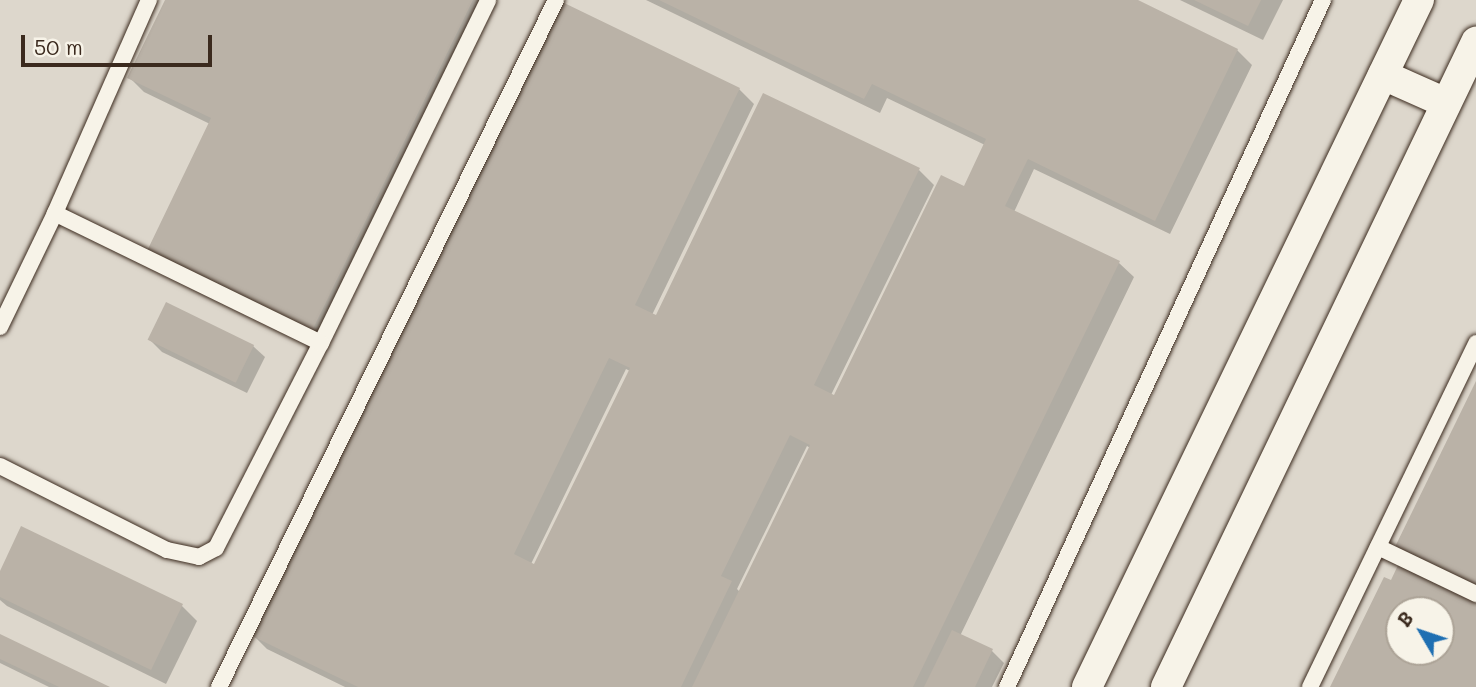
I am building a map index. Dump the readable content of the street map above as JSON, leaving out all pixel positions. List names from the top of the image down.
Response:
{
  "scale_bar": "50 m",
  "north": "top left"
}
